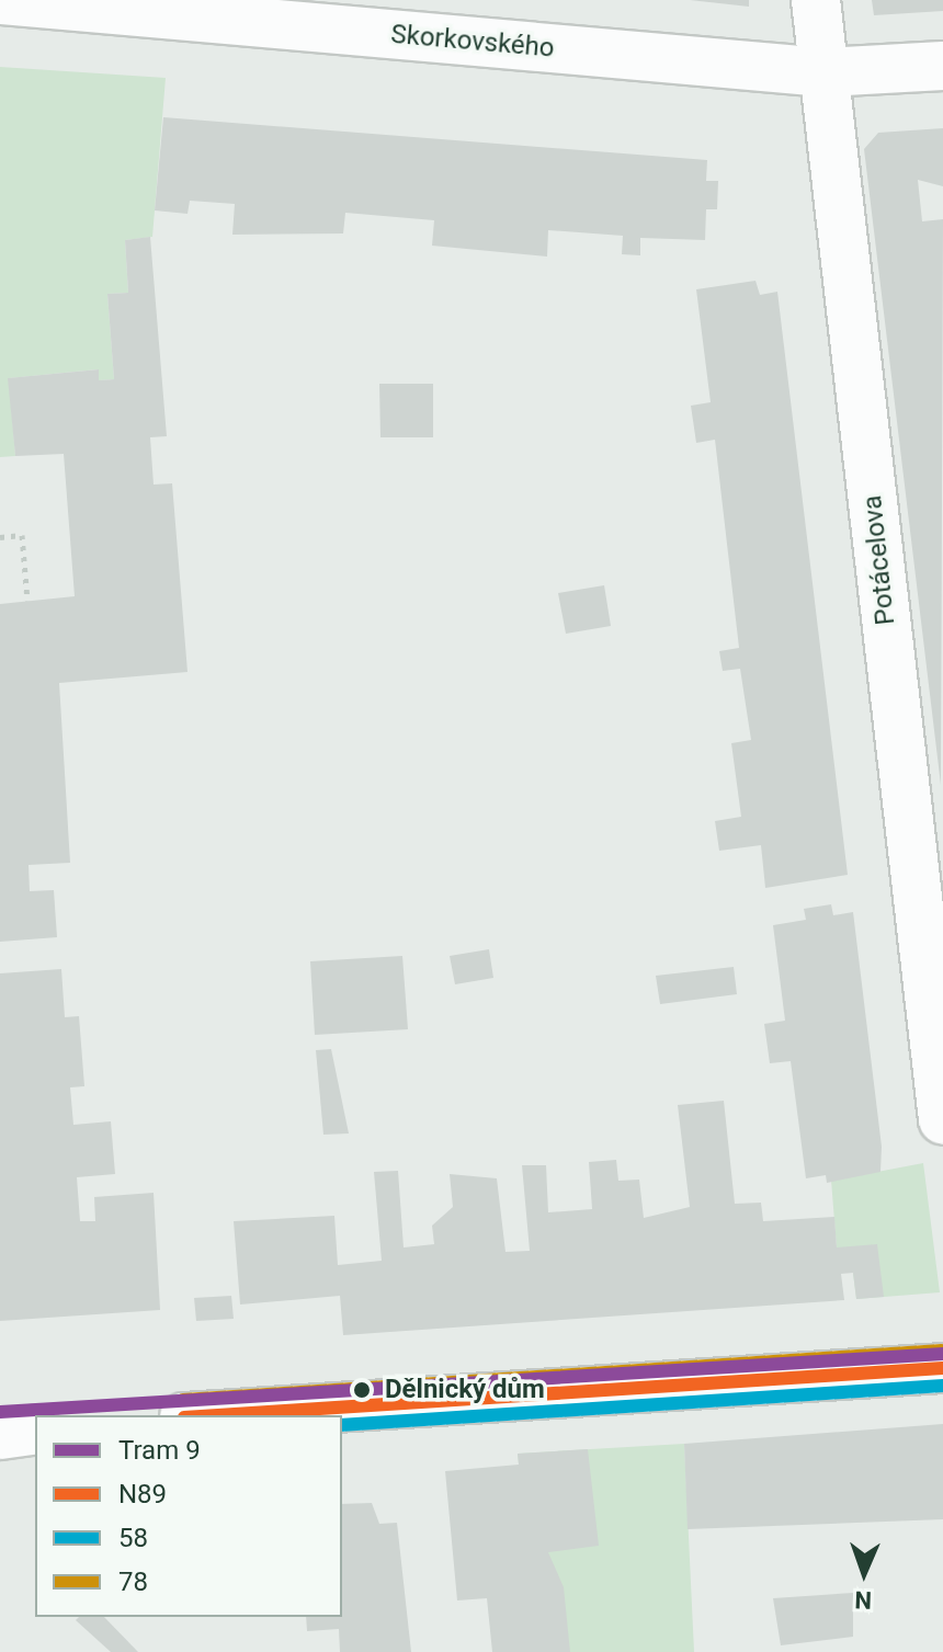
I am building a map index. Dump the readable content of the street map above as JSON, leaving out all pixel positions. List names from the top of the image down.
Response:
{
  "streets": {
    "street": ["Skorkovského", "Potácelova"]
  },
  "crossings": [
    ["Skorkovského", "Potácelova"]
  ],
  "places": ["Dělnický dům"],
  "lines": [
    "transit line 78",
    "tram line 9",
    "transit line N89",
    "transit line 58"
  ],
  "legend": [
    "Tram 9",
    "N89",
    "58",
    "78"
  ],
  "north": "bottom"
}
